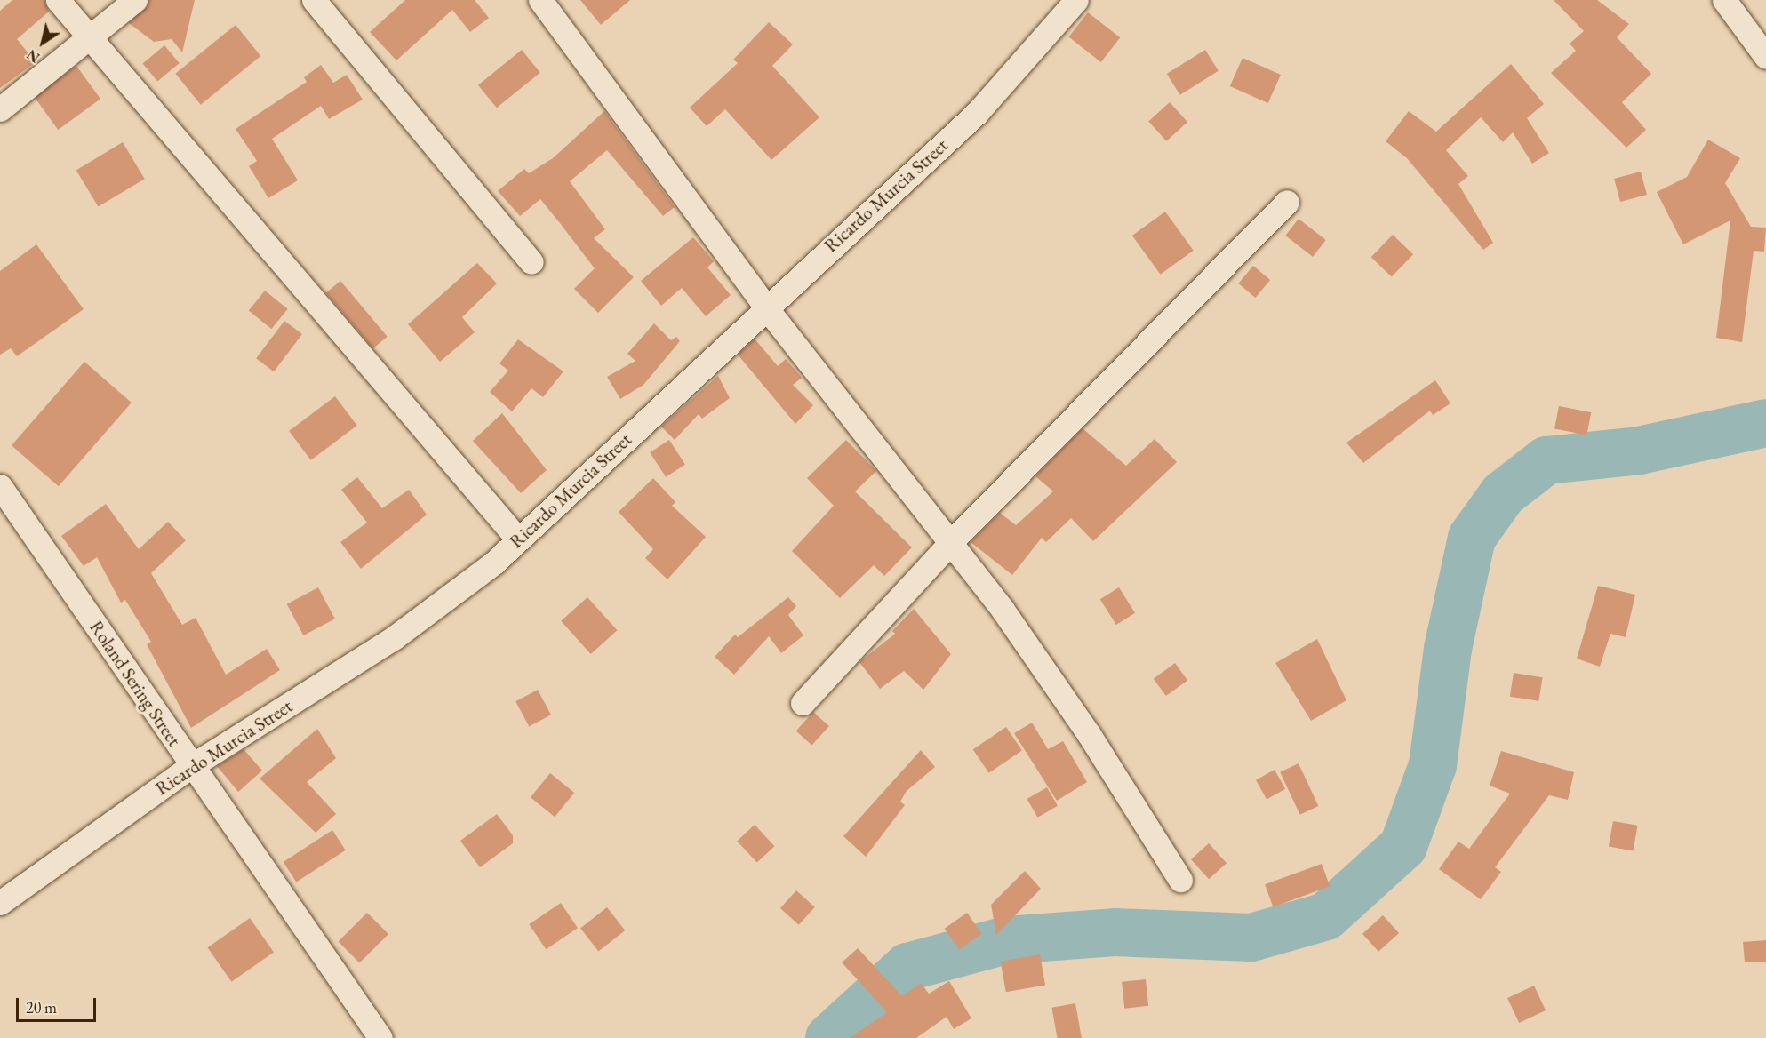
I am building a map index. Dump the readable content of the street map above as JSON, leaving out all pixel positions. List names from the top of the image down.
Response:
{
  "streets": {
    "street": ["Ricardo Murcia Street", "Roland Sering Street"]
  },
  "crossings": [
    ["Ricardo Murcia Street", "Roland Sering Street"]
  ],
  "scale_bar": "20 m",
  "north": "bottom left"
}
